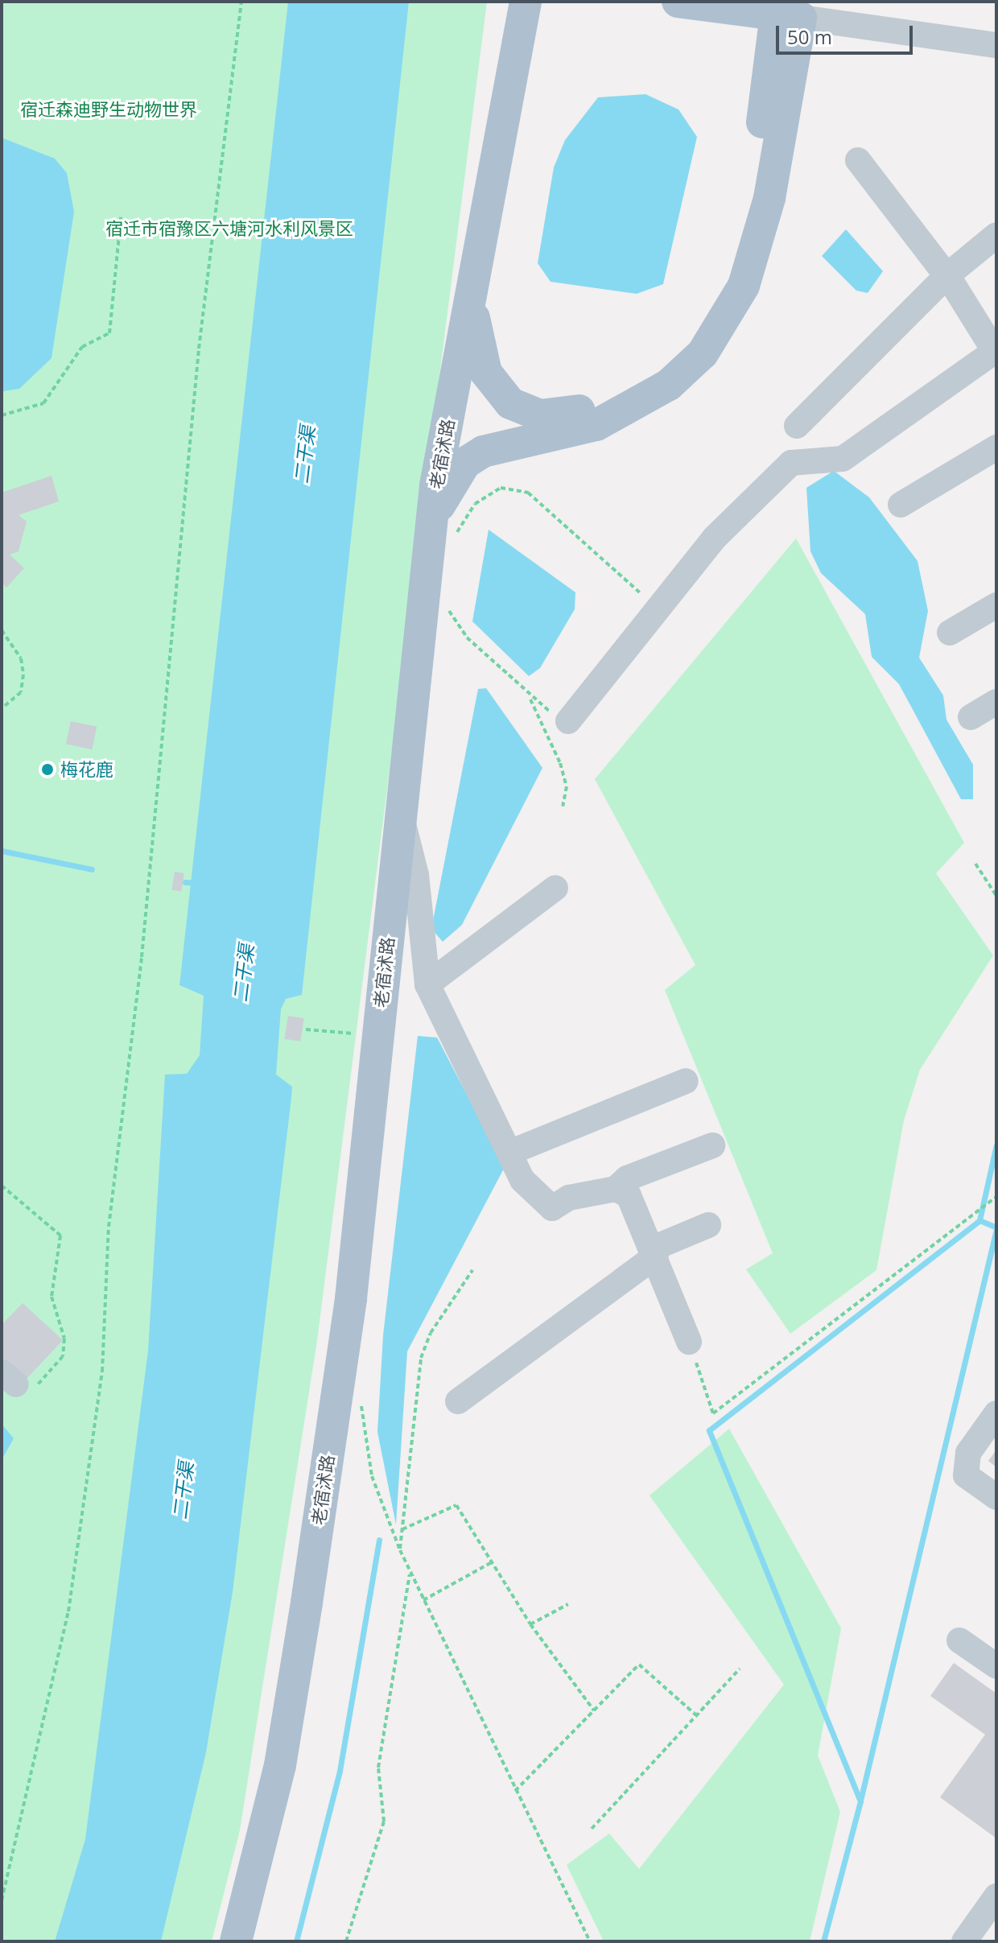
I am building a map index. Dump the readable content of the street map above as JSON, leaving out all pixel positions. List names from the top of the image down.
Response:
{
  "streets": {
    "main road": ["老宿沭路"]
  },
  "water": ["二干渠"],
  "parks": ["宿迁森迪野生动物世界", "宿迁市宿豫区六塘河水利风景区"],
  "places": ["梅花鹿"],
  "scale_bar": "50 m"
}
